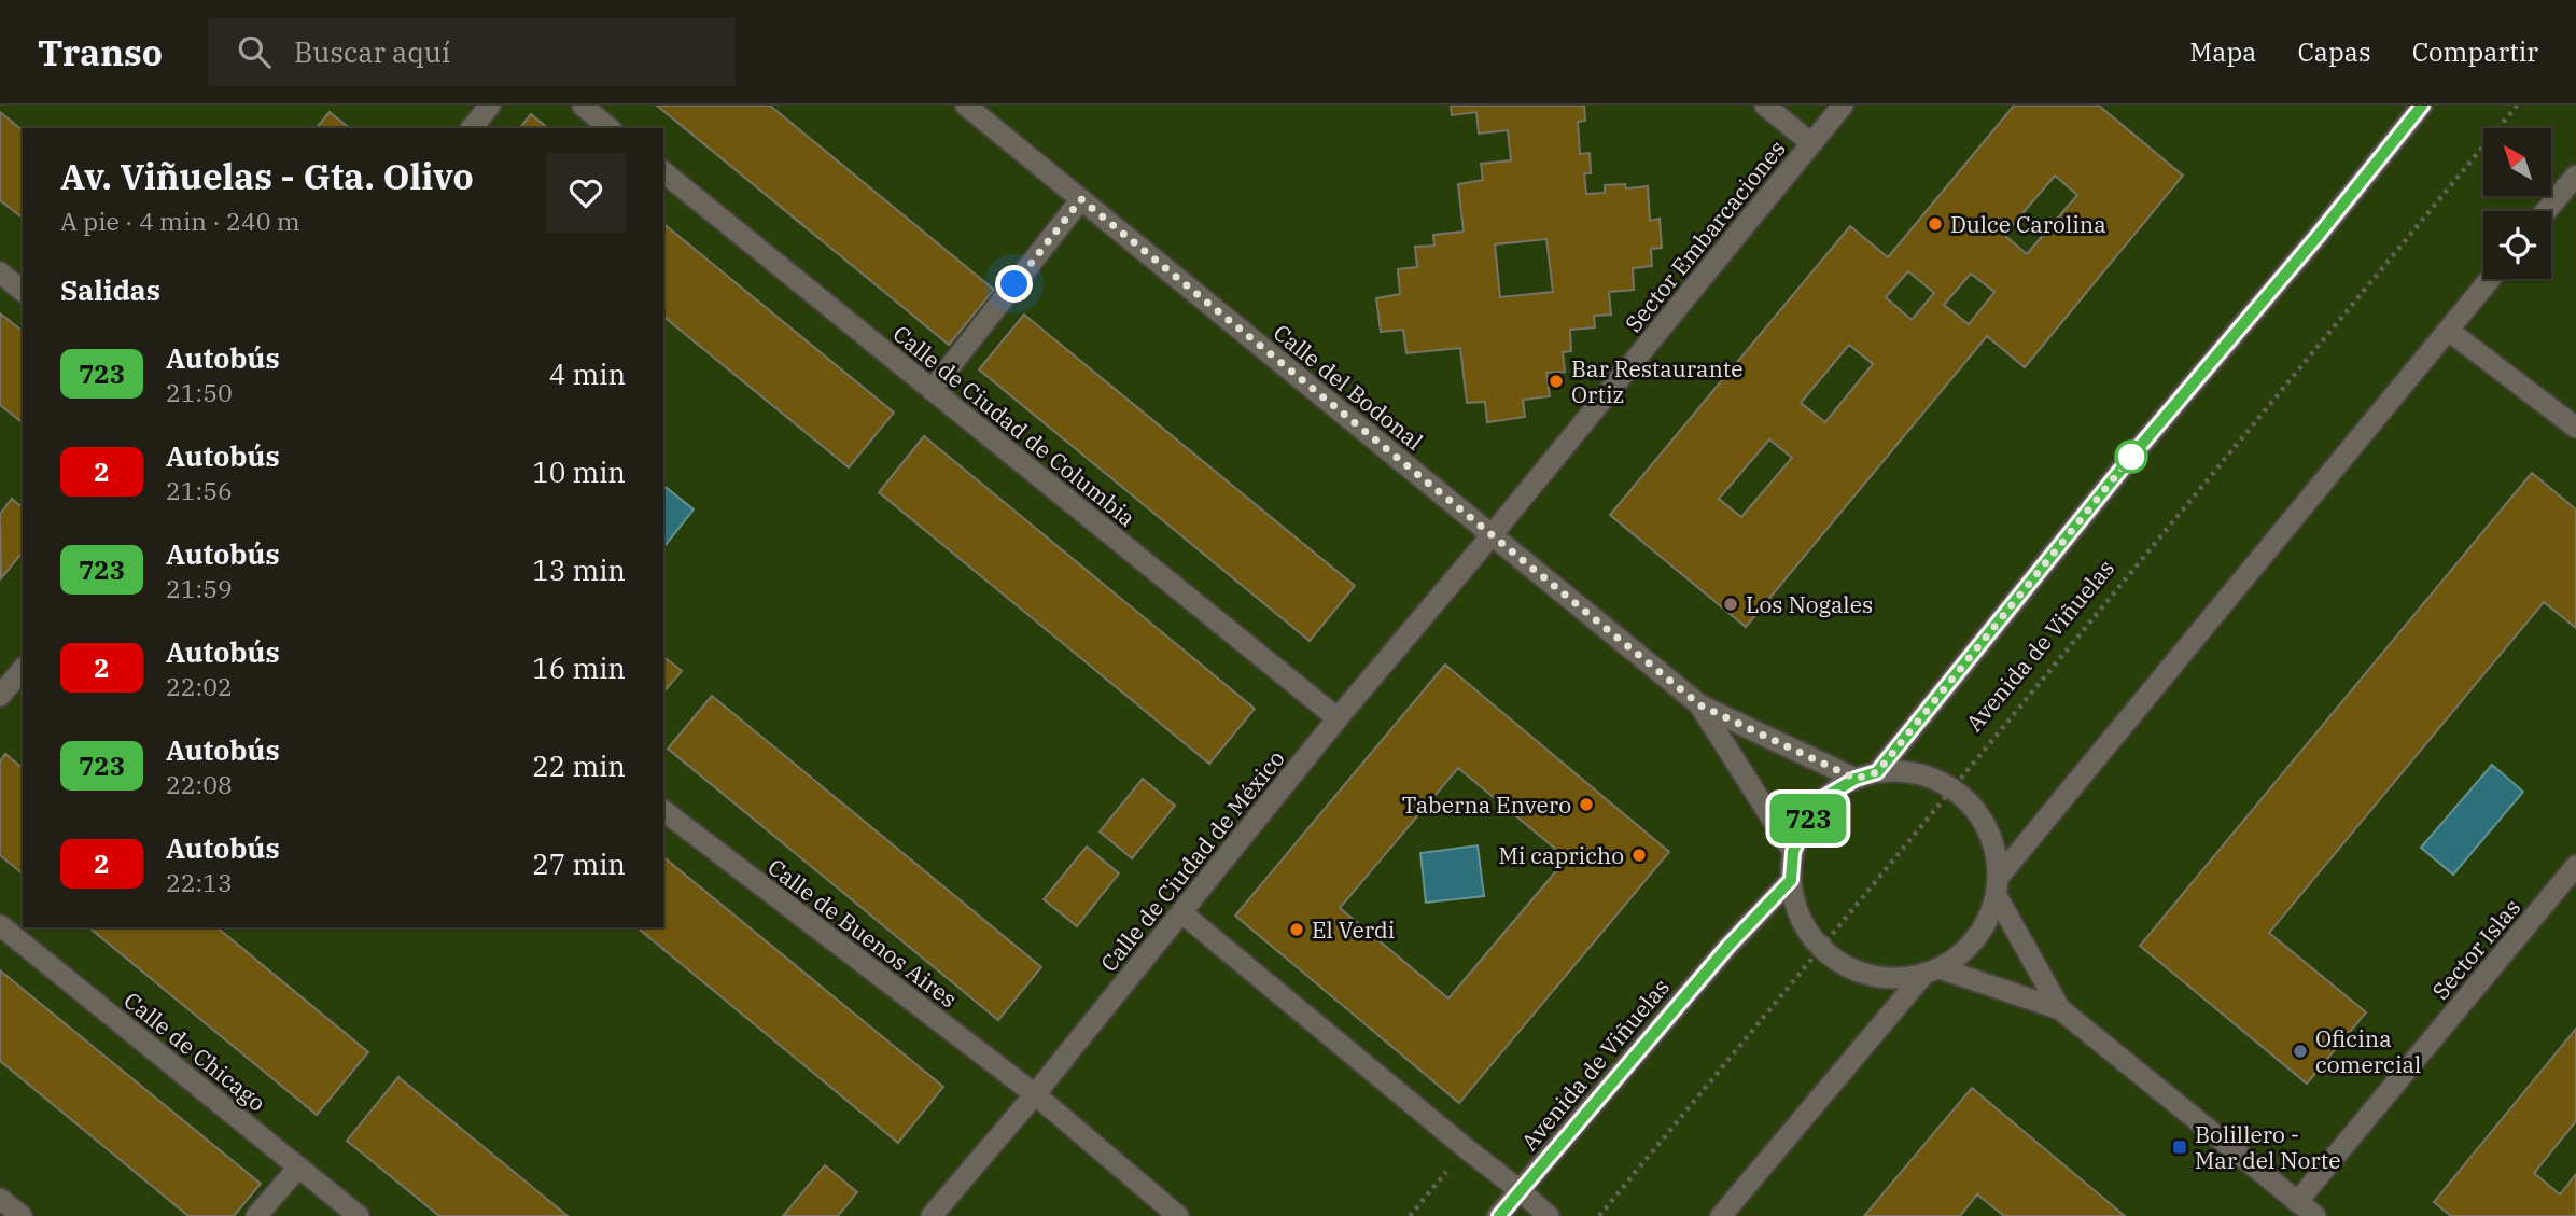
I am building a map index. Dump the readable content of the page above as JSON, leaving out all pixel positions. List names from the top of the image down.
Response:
{
  "streets": {
    "street": [
      "Sector Embarcaciones",
      "Calle del Bodonal",
      "Calle de Ciudad de Columbia",
      "Avenida de Viñuelas",
      "Calle de Ciudad de México",
      "Calle de Buenos Aires",
      "Sector Islas",
      "Calle de Chicago"
    ]
  },
  "crossings": [
    ["Sector Embarcaciones", "Calle del Bodonal"],
    ["Sector Embarcaciones", "Calle de Ciudad de México"],
    ["Calle del Bodonal", "Calle de Ciudad de México"],
    ["Calle de Ciudad de Columbia", "Calle de Ciudad de México"],
    ["Calle de Ciudad de México", "Calle de Buenos Aires"]
  ],
  "places": {
    "other": [
      "Dulce Carolina",
      "Bar Restaurante Ortiz",
      "Los Nogales",
      "Taberna Envero",
      "Mi capricho",
      "El Verdi",
      "Oficina comercial"
    ],
    "transit": ["Bolillero - Mar del Norte"]
  },
  "lines": ["bus line 723"],
  "north": "top left",
  "page": {
    "header": "Transo",
    "search": "Buscar aquí",
    "nav": ["Mapa", "Capas", "Compartir"],
    "on_map": "723",
    "heading": [
      ["Av. Viñuelas - Gta. Olivo", "A pie · 4 min · 240 m"],
      "Salidas"
    ],
    "list": [
      {
        "mark": "723",
        "name": "Autobús",
        "note": "21:50",
        "value": "4 min"
      },
      {
        "mark": "2",
        "name": "Autobús",
        "note": "21:56",
        "value": "10 min"
      },
      {
        "mark": "723",
        "name": "Autobús",
        "note": "21:59",
        "value": "13 min"
      },
      {
        "mark": "2",
        "name": "Autobús",
        "note": "22:02",
        "value": "16 min"
      },
      {
        "mark": "723",
        "name": "Autobús",
        "note": "22:08",
        "value": "22 min"
      },
      {
        "mark": "2",
        "name": "Autobús",
        "note": "22:13",
        "value": "27 min"
      }
    ]
  }
}
